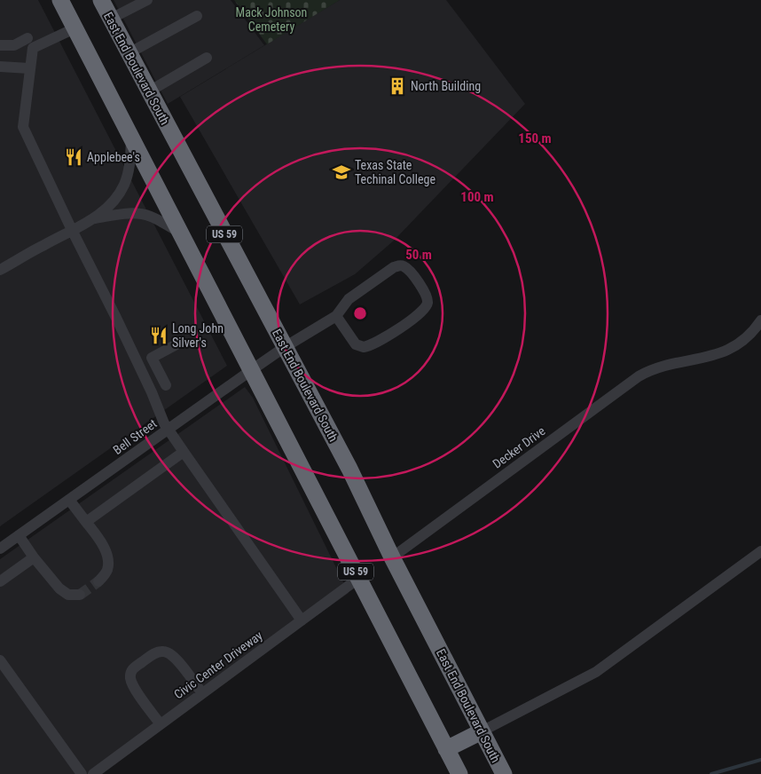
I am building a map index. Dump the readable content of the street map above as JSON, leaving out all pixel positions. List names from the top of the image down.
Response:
{
  "streets": {
    "highway": ["East End Boulevard South", "US 59"],
    "street": ["Bell Street", "Decker Drive", "Civic Center Driveway"]
  },
  "crossings": [
    ["East End Boulevard South", "Bell Street"],
    ["East End Boulevard South", "Decker Drive"],
    ["US 59", "Bell Street"],
    ["US 59", "Civic Center Driveway"]
  ],
  "parks": ["Mack Johnson Cemetery"],
  "places": {
    "building": ["North Building"],
    "restaurant": ["Applebee's", "Long John Silver's"],
    "school or university": ["Texas State Techinal College"]
  },
  "rings": ["150 m", "100 m", "50 m"]
}
